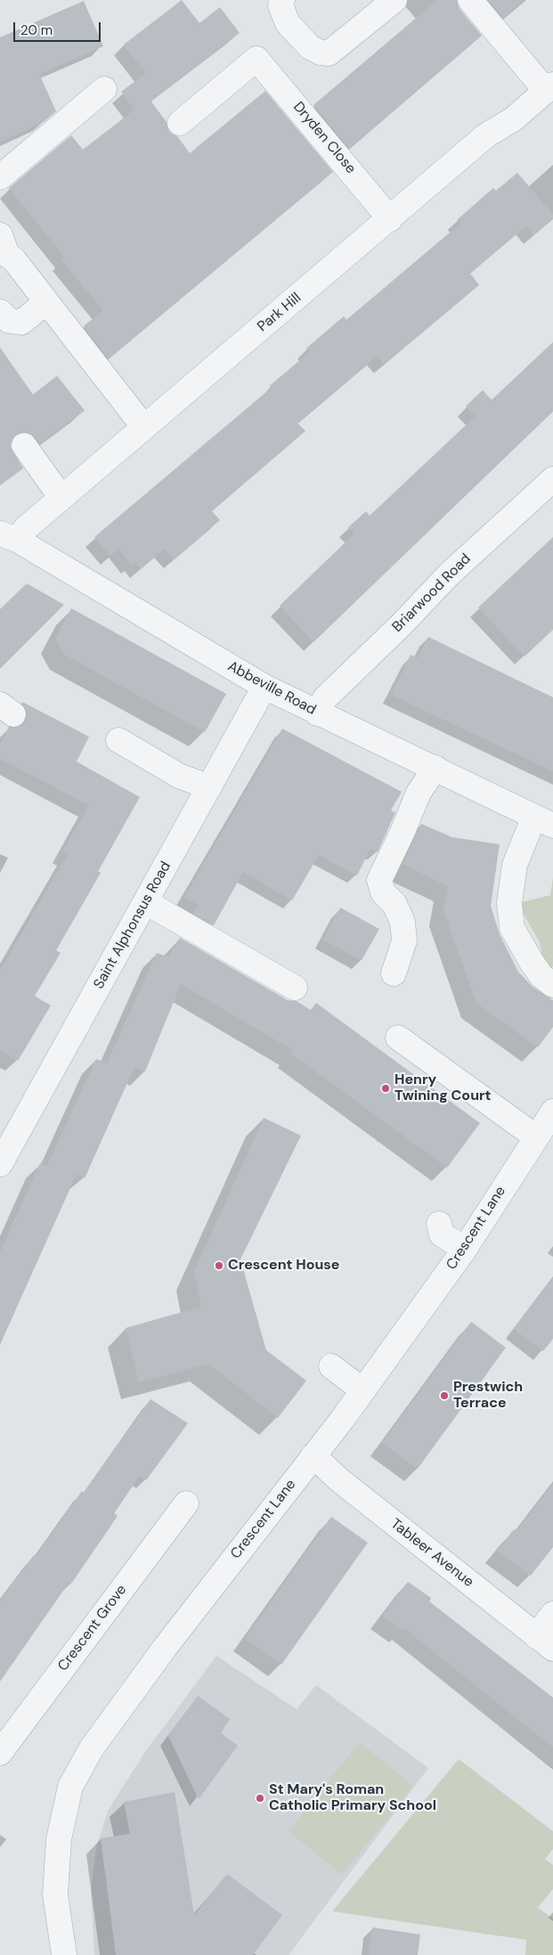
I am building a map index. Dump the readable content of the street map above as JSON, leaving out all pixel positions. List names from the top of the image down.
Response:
{
  "streets": {
    "street": [
      "Dryden Close",
      "Park Hill",
      "Briarwood Road",
      "Abbeville Road",
      "Saint Alphonsus Road",
      "Crescent Lane",
      "Tableer Avenue",
      "Crescent Grove"
    ]
  },
  "crossings": [
    ["Dryden Close", "Park Hill"],
    ["Park Hill", "Abbeville Road"],
    ["Briarwood Road", "Abbeville Road"],
    ["Abbeville Road", "Saint Alphonsus Road"],
    ["Crescent Lane", "Tableer Avenue"]
  ],
  "places": [
    "Henry Twining Court",
    "Crescent House",
    "Prestwich Terrace",
    "St Mary's Roman Catholic Primary School"
  ],
  "scale_bar": "20 m"
}
